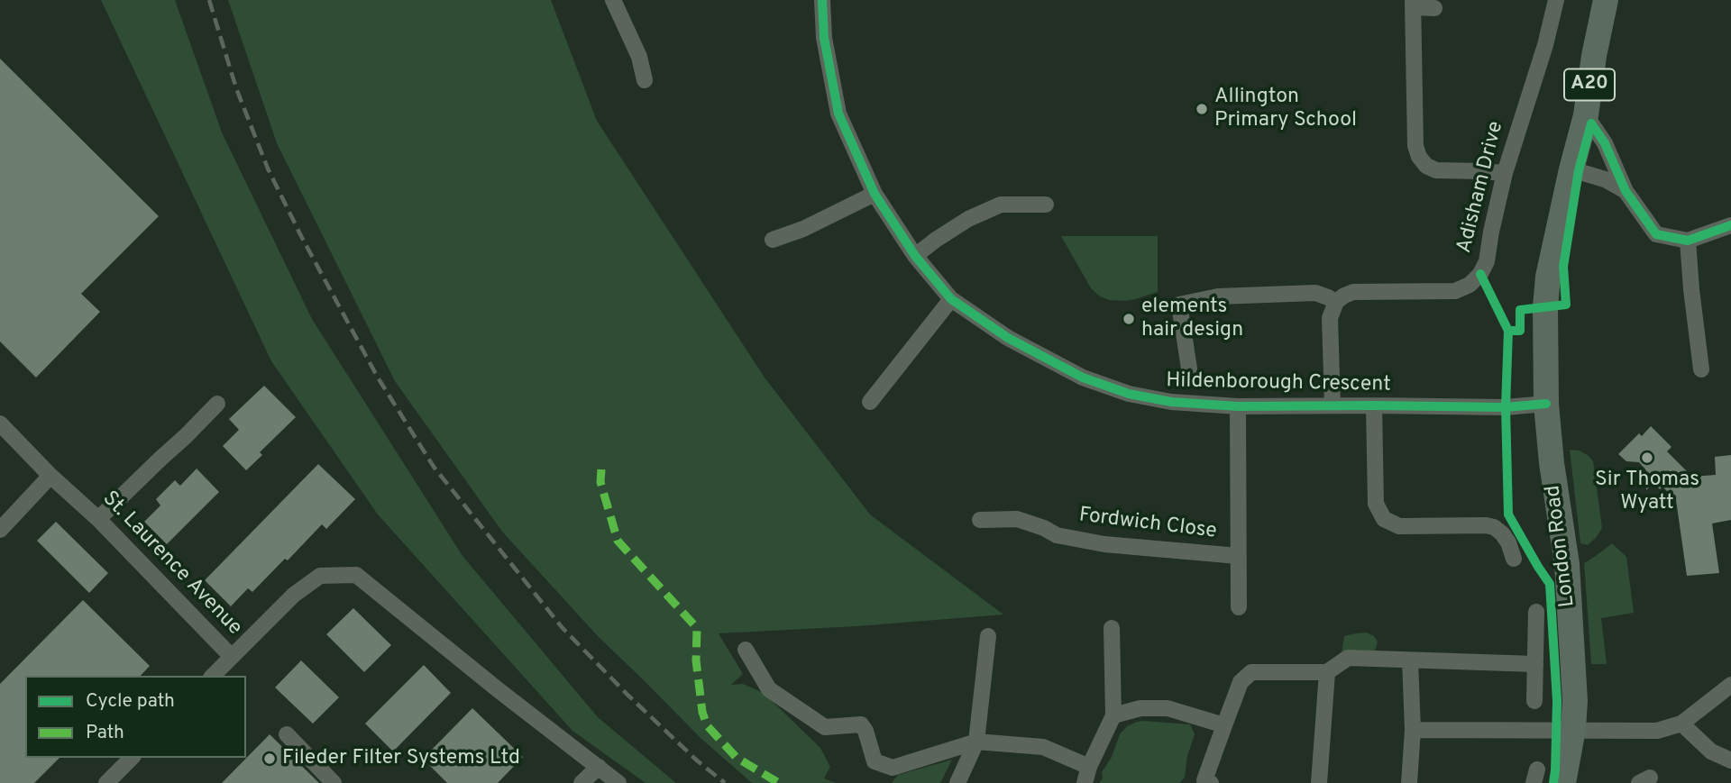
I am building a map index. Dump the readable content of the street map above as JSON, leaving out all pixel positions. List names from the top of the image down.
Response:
{
  "streets": {
    "main road": ["A20", "London Road"],
    "street": [
      "Adisham Drive",
      "Hildenborough Crescent",
      "Fordwich Close",
      "St. Laurence Avenue"
    ]
  },
  "crossings": [
    ["A20", "London Road"],
    ["Hildenborough Crescent", "London Road"]
  ],
  "places": [
    "Allington Primary School",
    "elements hair design",
    "Sir Thomas Wyatt",
    "Fileder Filter Systems Ltd"
  ],
  "legend": ["Cycle path", "Path"]
}
